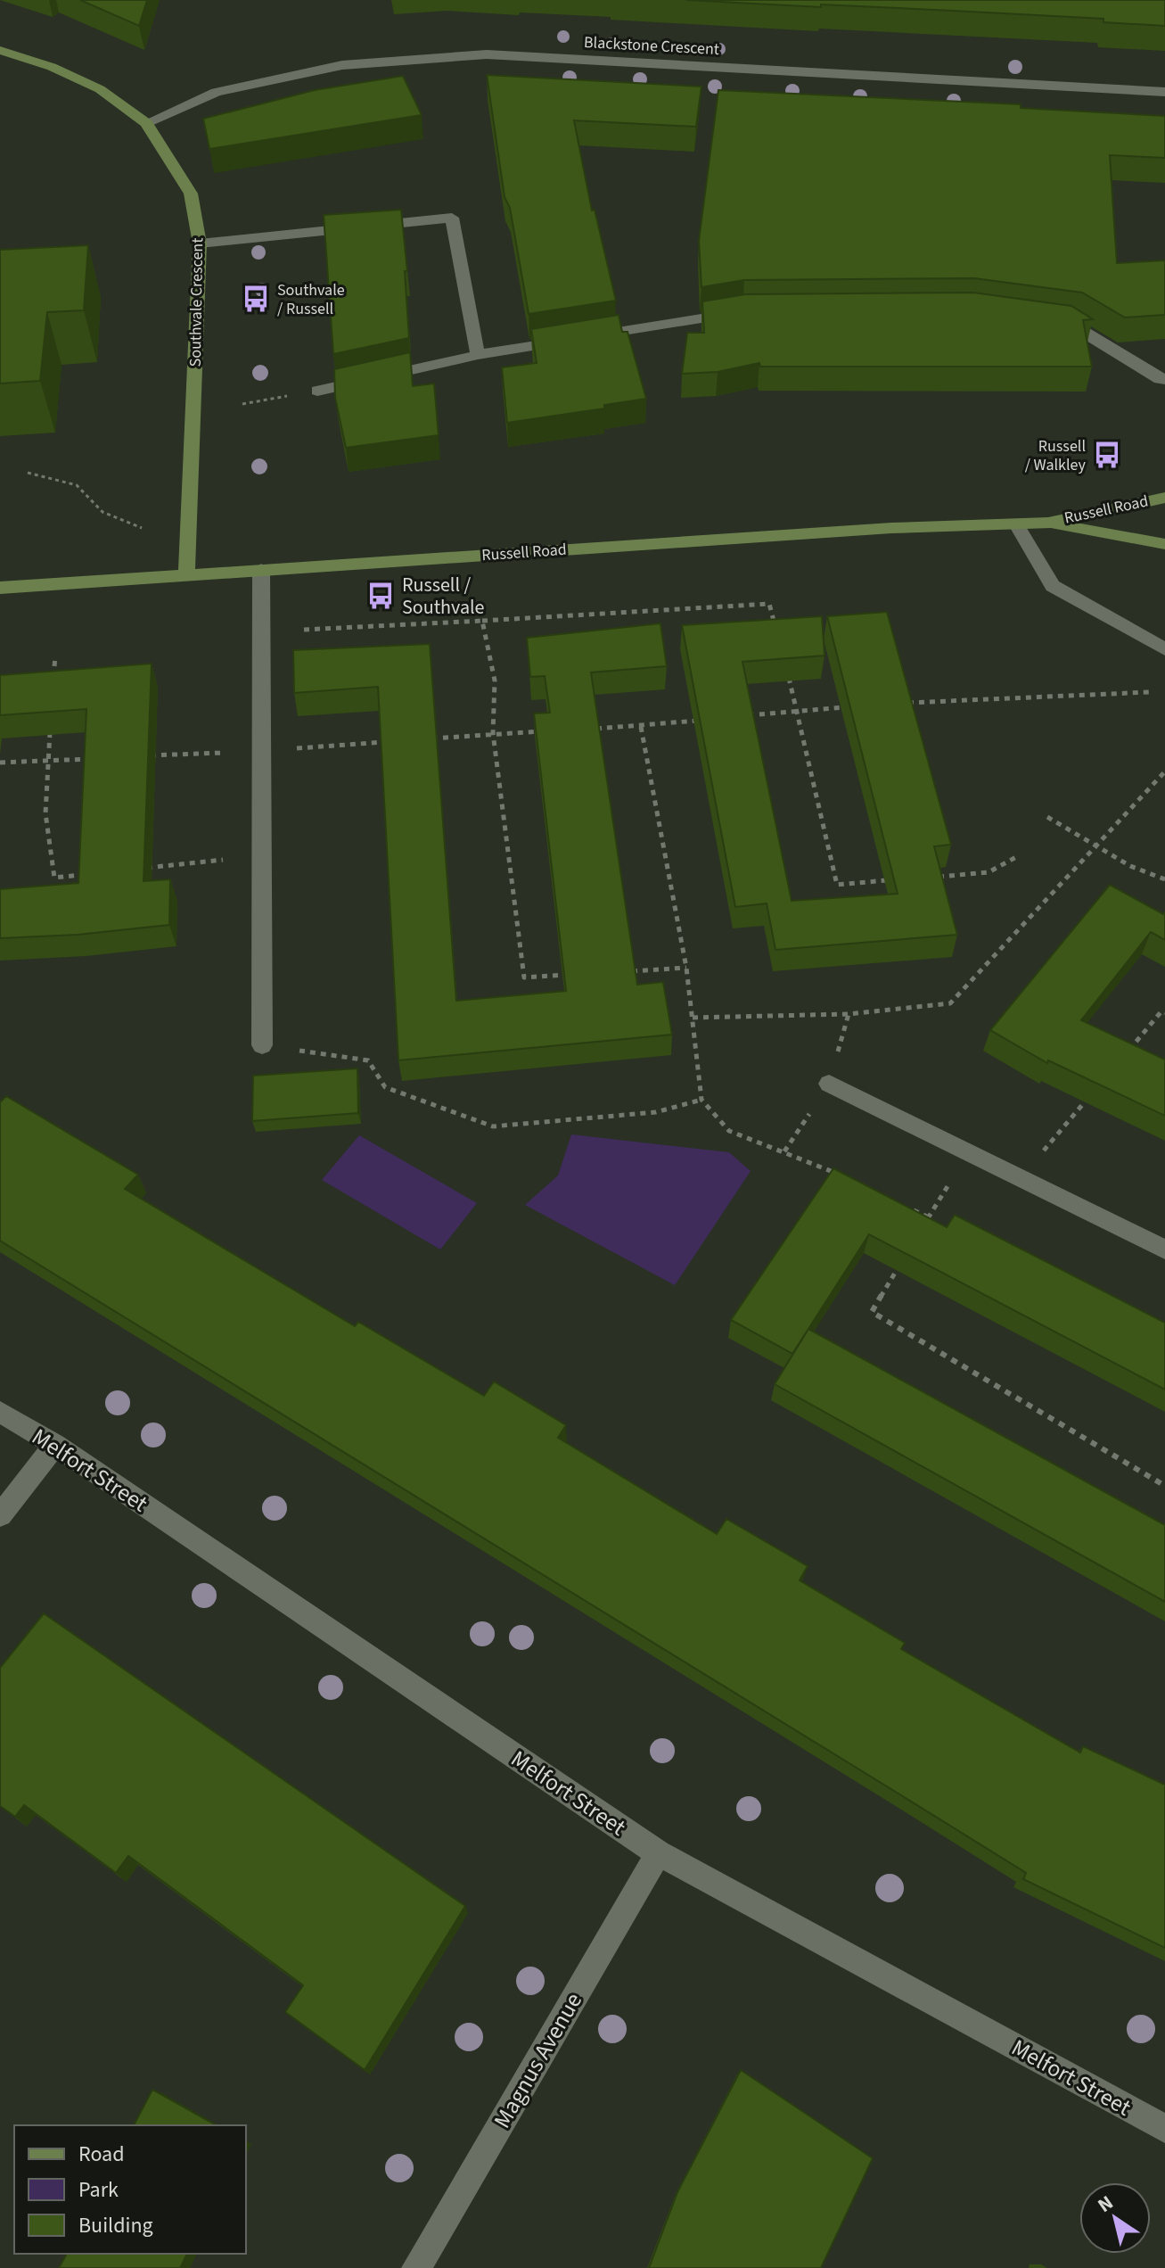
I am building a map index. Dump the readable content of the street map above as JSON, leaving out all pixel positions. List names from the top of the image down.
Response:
{
  "streets": {
    "main road": ["Southvale Crescent", "Russell Road"],
    "street": ["Blackstone Crescent", "Melfort Street", "Magnus Avenue"]
  },
  "crossings": [
    ["Blackstone Crescent", "Southvale Crescent"],
    ["Southvale Crescent", "Russell Road"],
    ["Melfort Street", "Magnus Avenue"]
  ],
  "places": {
    "bus stop": ["Southvale / Russell", "Russell / Walkley", "Russell / Southvale"]
  },
  "legend": ["Road", "Park", "Building"],
  "north": "top left"
}
